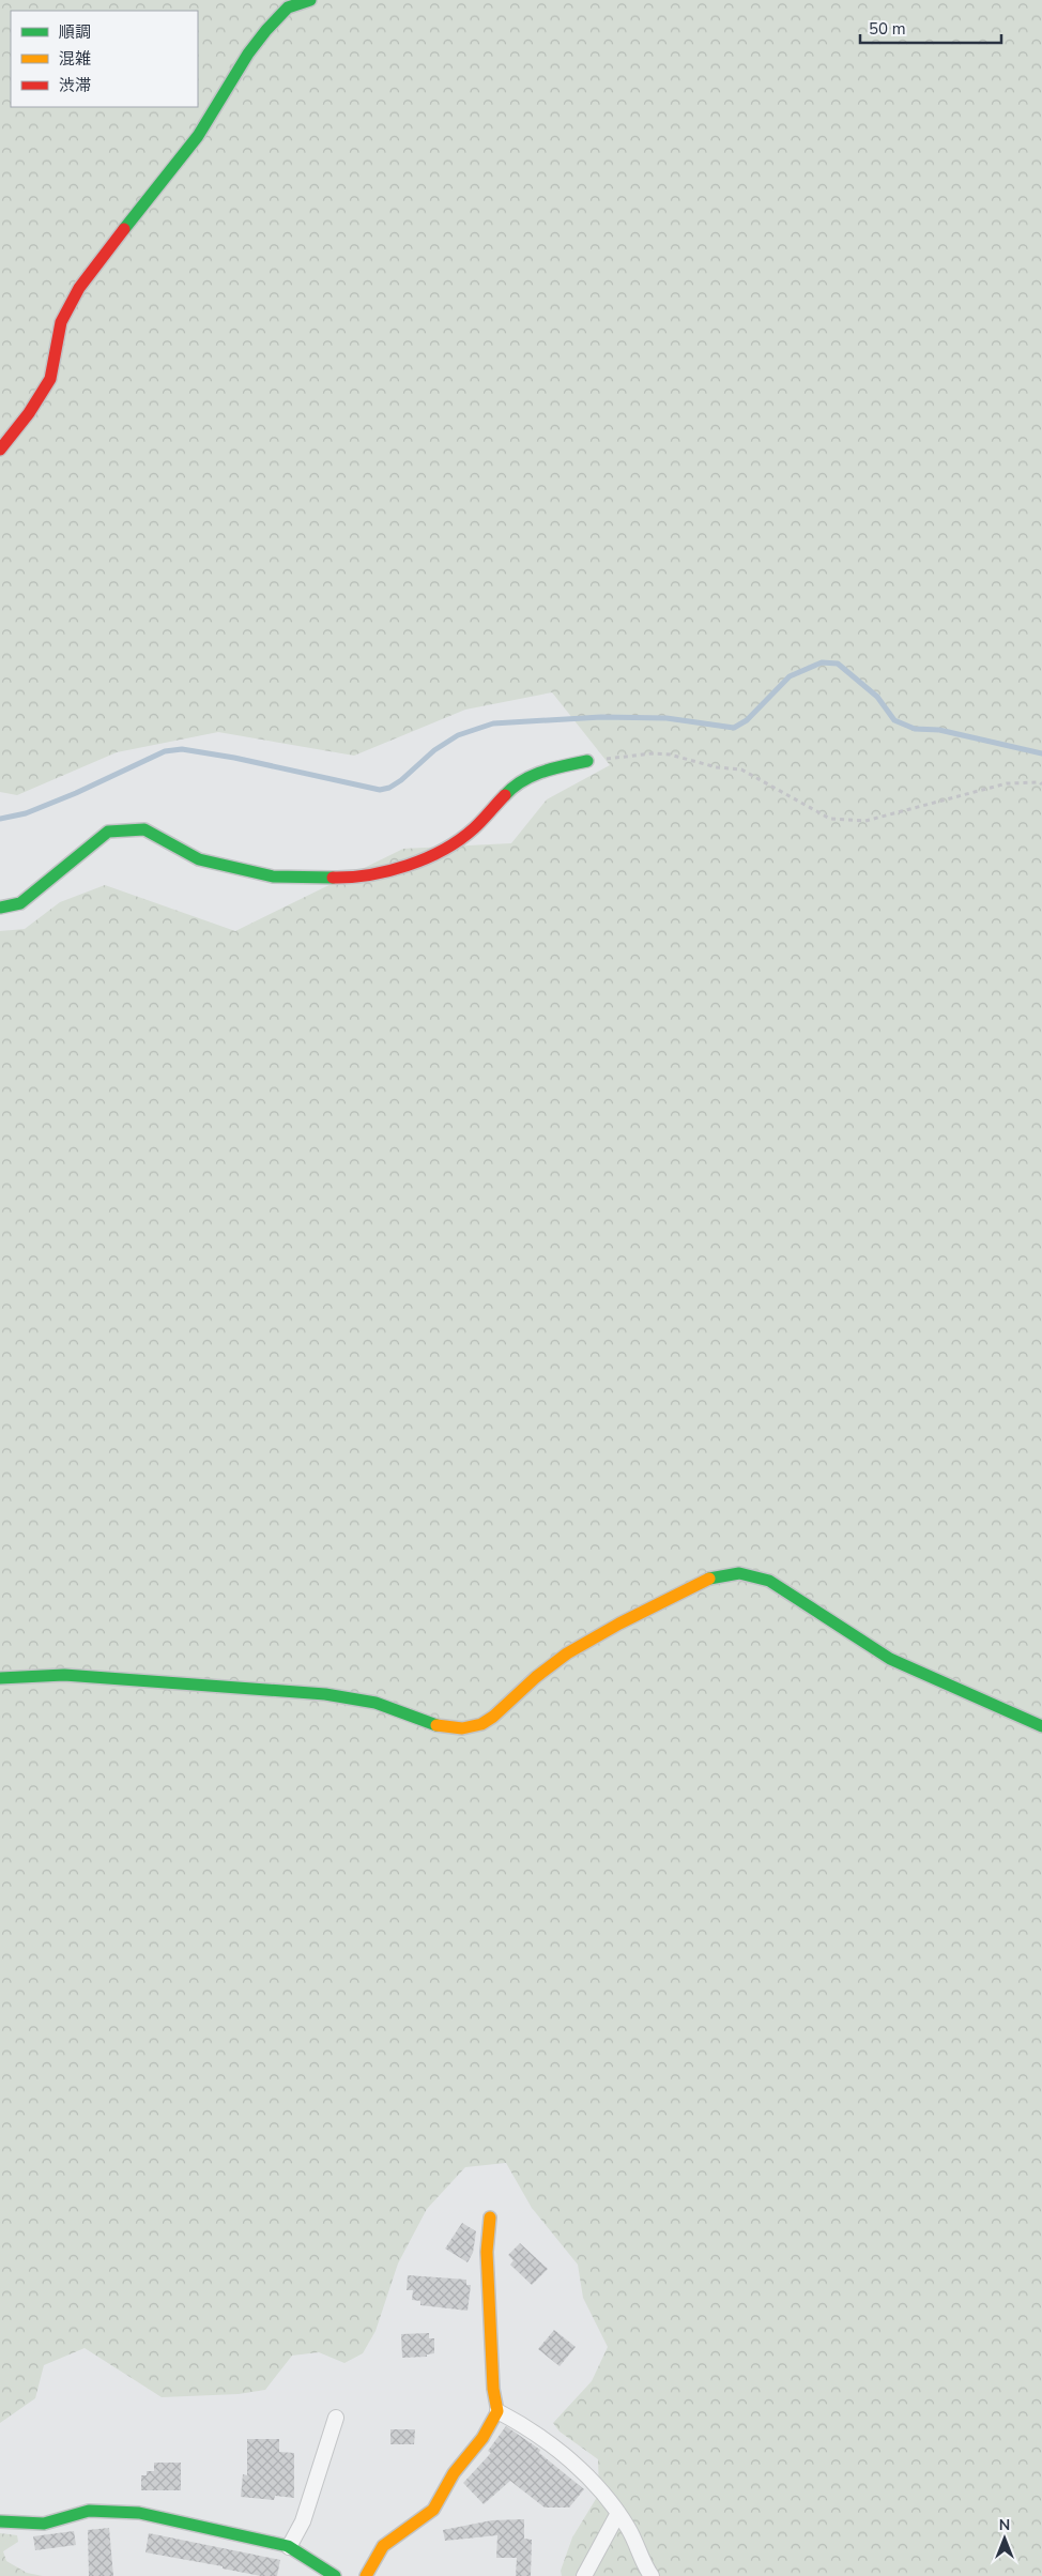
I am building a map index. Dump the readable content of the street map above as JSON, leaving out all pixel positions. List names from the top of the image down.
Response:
{
  "legend": ["順調", "混雑", "渋滞"],
  "scale_bar": "50 m",
  "north": "top"
}
